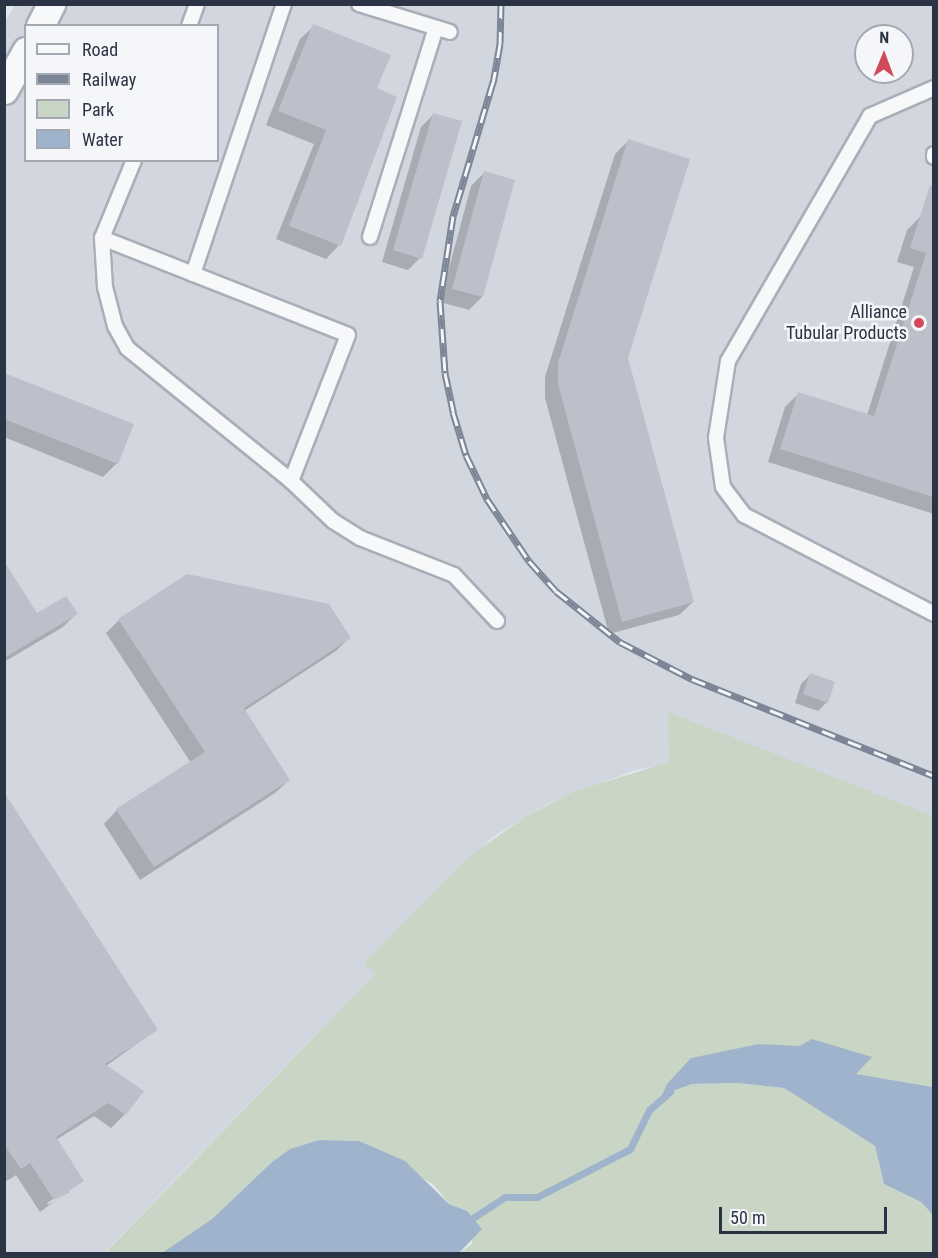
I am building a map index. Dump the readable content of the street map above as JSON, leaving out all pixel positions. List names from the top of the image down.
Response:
{
  "places": ["Alliance Tubular Products"],
  "legend": [
    "Road",
    "Railway",
    "Park",
    "Water"
  ],
  "scale_bar": "50 m",
  "north": "top"
}
